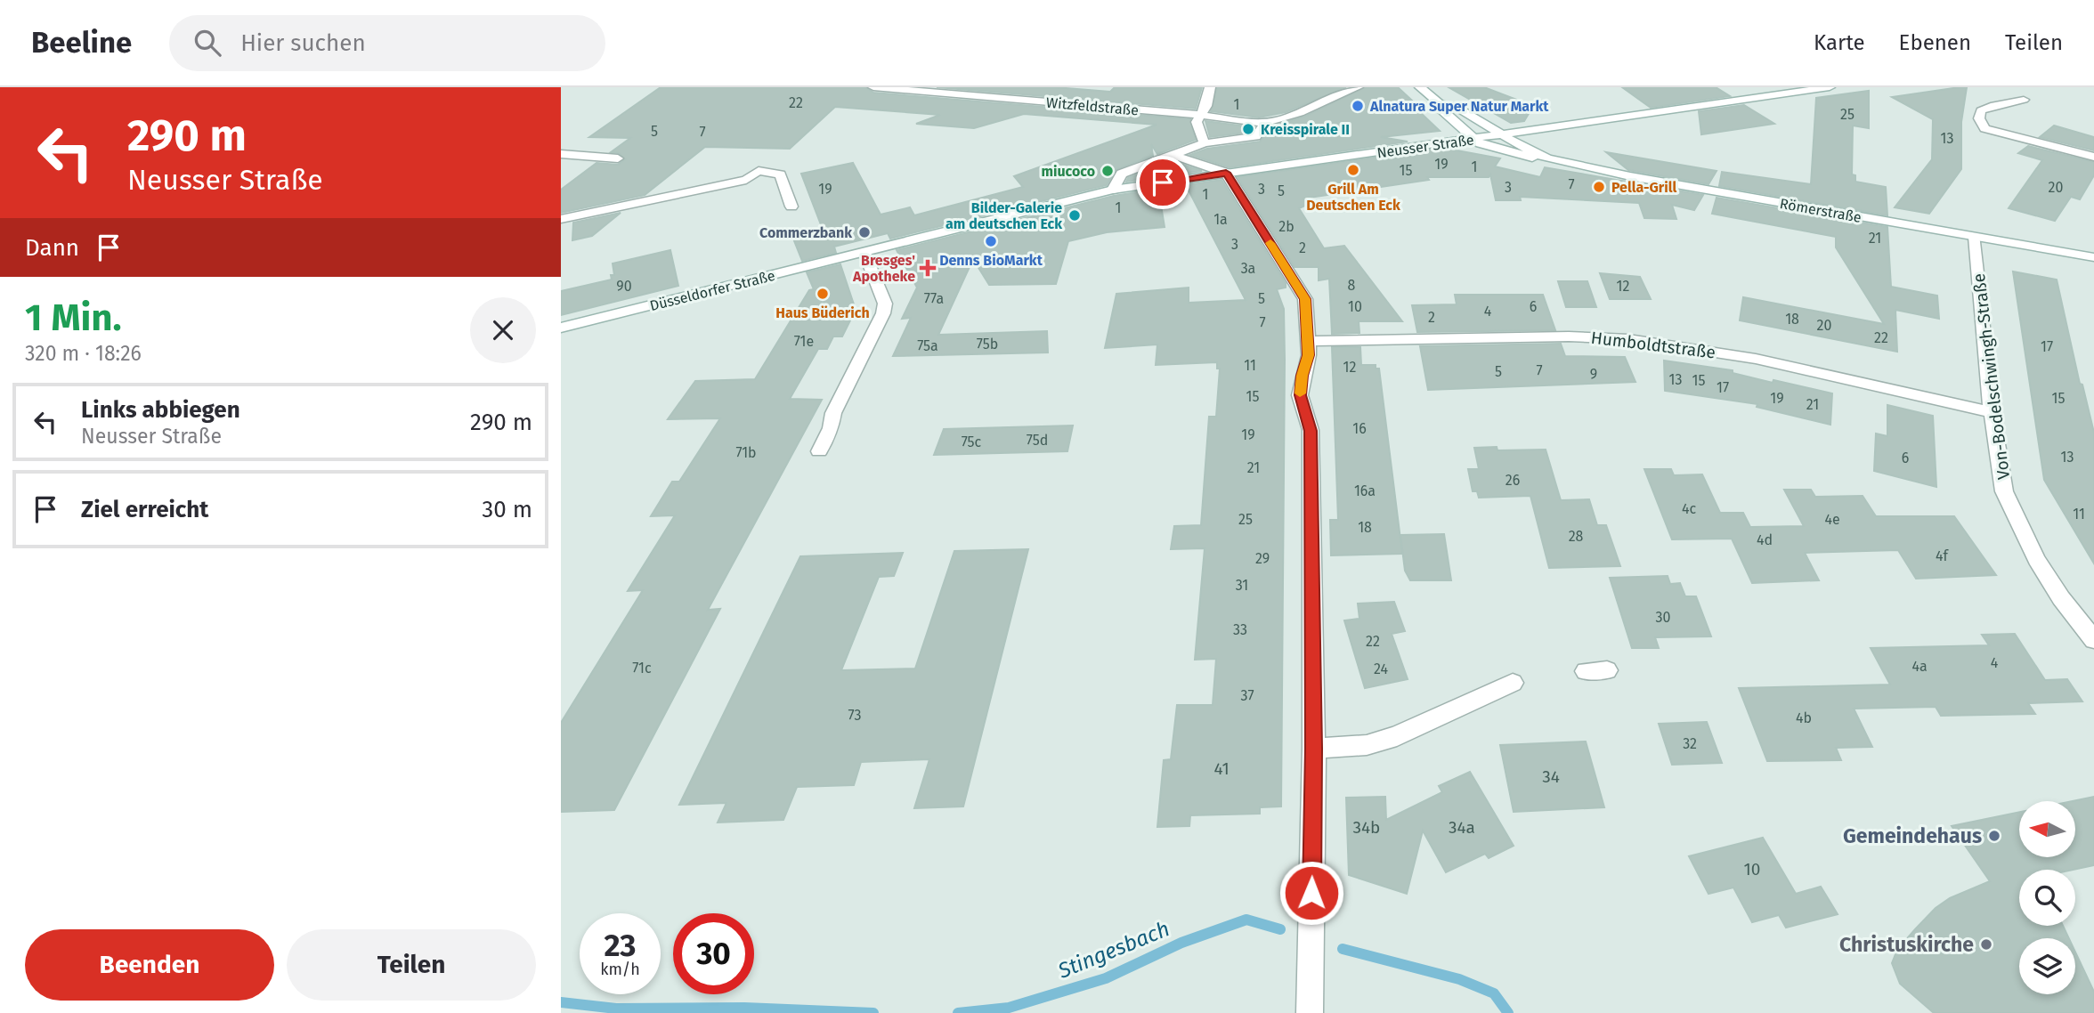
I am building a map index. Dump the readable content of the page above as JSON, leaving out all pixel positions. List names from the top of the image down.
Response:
{
  "streets": {
    "street": [
      "Witzfeldstraße",
      "Neusser Straße",
      "Römerstraße",
      "Düsseldorfer Straße",
      "Humboldtstraße",
      "Von-Bodelschwingh-Straße"
    ]
  },
  "crossings": [
    ["Neusser Straße", "Römerstraße"],
    ["Neusser Straße", "Düsseldorfer Straße"],
    ["Römerstraße", "Von-Bodelschwingh-Straße"],
    ["Humboldtstraße", "Von-Bodelschwingh-Straße"]
  ],
  "water": ["Stingesbach"],
  "places": {
    "other": [
      "Alnatura Super Natur Markt",
      "Kreisspirale II",
      "Grill Am Deutschen Eck",
      "miucoco",
      "Pella-Grill",
      "Bilder-Galerie am deutschen Eck",
      "Commerzbank",
      "Denns BioMarkt",
      "Haus Büderich",
      "Gemeindehaus",
      "Christuskirche"
    ],
    "health": ["Bresges' Apotheke"]
  },
  "house_numbers": [
    "22",
    "1",
    "25",
    "5",
    "7",
    "13",
    "19",
    "1",
    "15",
    "7",
    "3",
    "20",
    "19",
    "3",
    "5",
    "1",
    "1",
    "1a",
    "2b",
    "21",
    "3",
    "2",
    "3a",
    "8",
    "90",
    "12",
    "77a",
    "5",
    "10",
    "6",
    "4",
    "2",
    "18",
    "7",
    "20",
    "22",
    "71e",
    "75b",
    "75a",
    "17",
    "11",
    "12",
    "7",
    "5",
    "9",
    "13",
    "15",
    "17",
    "15",
    "19",
    "15",
    "21",
    "16",
    "19",
    "75d",
    "75c",
    "71b",
    "13",
    "6",
    "21",
    "26",
    "16a",
    "4c",
    "11",
    "25",
    "4e",
    "18",
    "28",
    "4d",
    "4f",
    "29",
    "31",
    "30",
    "33",
    "22",
    "4",
    "4a",
    "71c",
    "24",
    "37",
    "73",
    "4b",
    "32",
    "41",
    "34",
    "34b",
    "34a",
    "10"
  ],
  "north": "left",
  "page": {
    "header": "Beeline",
    "search": "Hier suchen",
    "nav": ["Karte", "Ebenen", "Teilen"],
    "turn": ["290 m", "Neusser Straße"],
    "then": "Dann",
    "heading": ["1 Min.", "320 m · 18:26"],
    "list": [
      {
        "name": "Links abbiegen",
        "note": "Neusser Straße",
        "value": "290 m"
      },
      {
        "name": "Ziel erreicht",
        "value": "30 m"
      }
    ],
    "speed": "23 km/h",
    "limit": "30",
    "buttons": ["Beenden", "Teilen"]
  }
}
